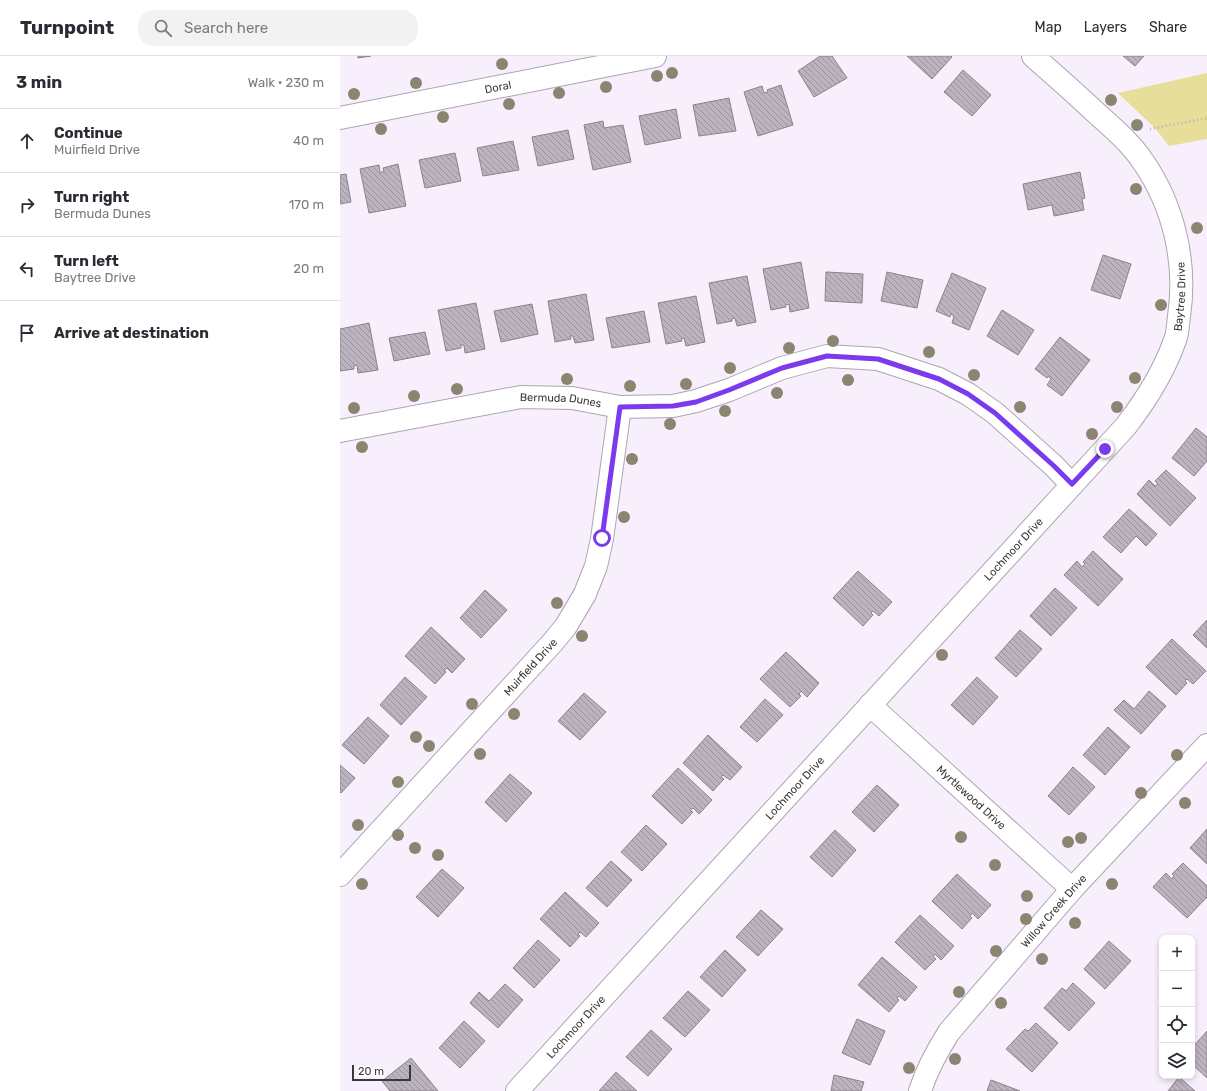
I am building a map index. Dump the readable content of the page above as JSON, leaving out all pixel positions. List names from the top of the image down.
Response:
{
  "streets": {
    "street": [
      "Doral",
      "Baytree Drive",
      "Bermuda Dunes",
      "Lochmoor Drive",
      "Muirfield Drive",
      "Myrtlewood Drive",
      "Willow Creek Drive"
    ]
  },
  "crossings": [
    ["Baytree Drive", "Bermuda Dunes"],
    ["Baytree Drive", "Lochmoor Drive"],
    ["Bermuda Dunes", "Lochmoor Drive"],
    ["Bermuda Dunes", "Muirfield Drive"],
    ["Lochmoor Drive", "Myrtlewood Drive"],
    ["Myrtlewood Drive", "Willow Creek Drive"]
  ],
  "scale_bar": "20 m",
  "page": {
    "header": "Turnpoint",
    "search": "Search here",
    "nav": ["Map", "Layers", "Share"],
    "heading": ["3 min", "Walk · 230 m"],
    "list": [
      ["Continue", "Muirfield Drive", "40 m"],
      ["Turn right", "Bermuda Dunes", "170 m"],
      ["Turn left", "Baytree Drive", "20 m"],
      "Arrive at destination"
    ],
    "map_buttons": ["+", "−"],
    "scale": "20 m"
  }
}
